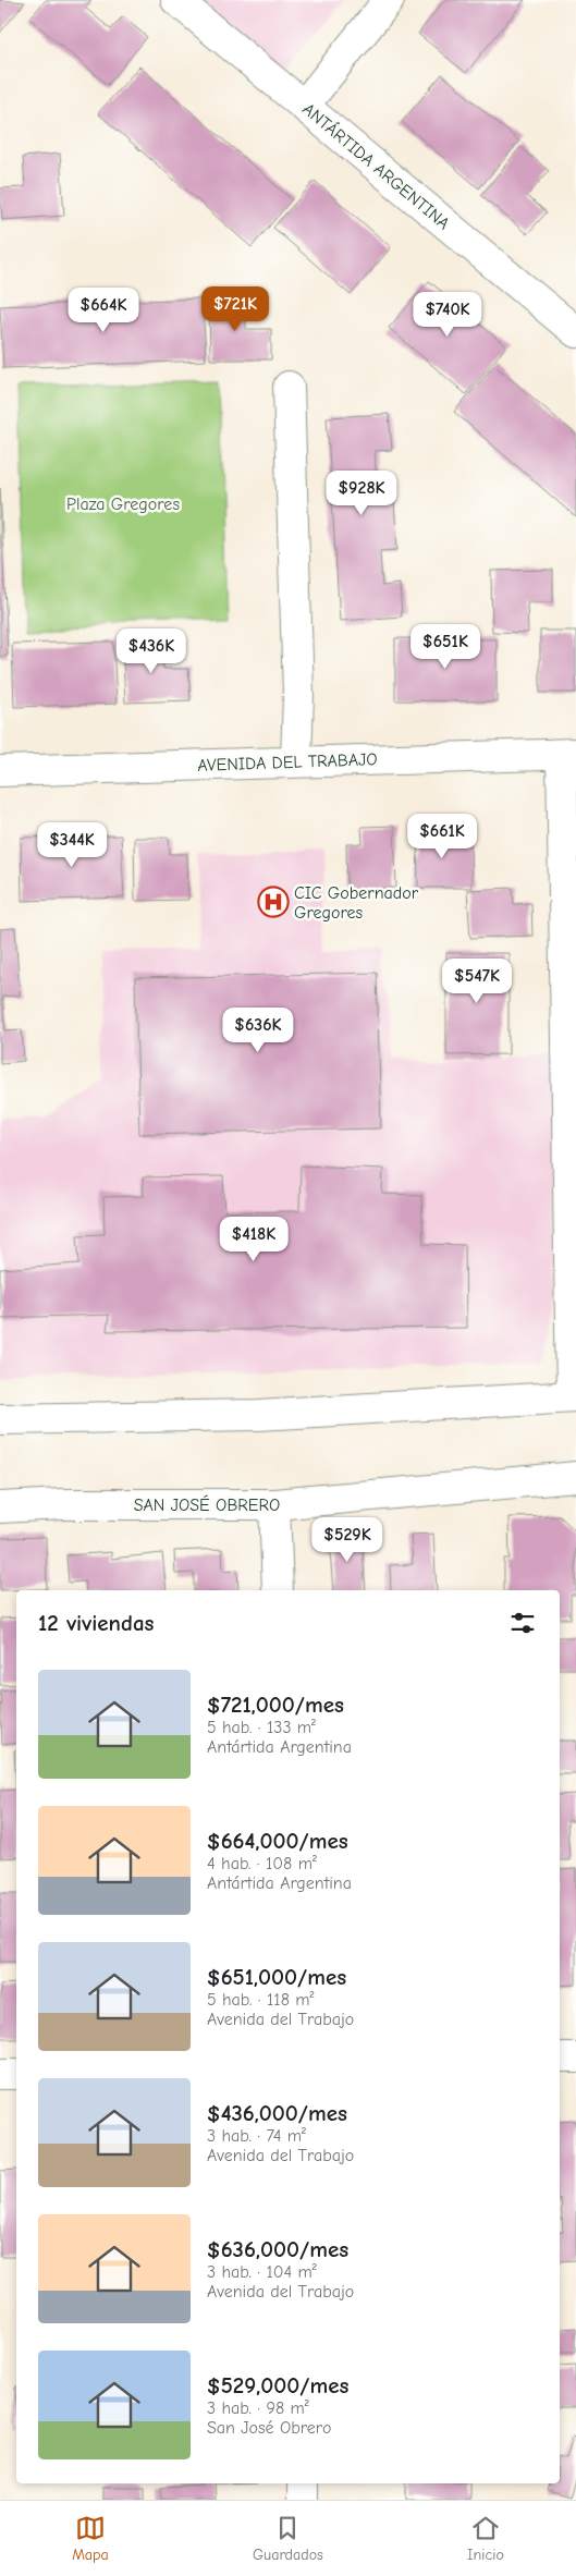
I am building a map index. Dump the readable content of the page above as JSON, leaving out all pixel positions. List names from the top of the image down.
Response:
{
  "streets": {
    "street": ["ANTÁRTIDA ARGENTINA", "AVENIDA DEL TRABAJO", "SAN JOSÉ OBRERO"]
  },
  "parks": ["Plaza Gregores"],
  "places": {
    "hospital": ["CIC Gobernador Gregores"]
  },
  "page": {
    "price": [
      "$721K",
      "$664K",
      "$740K",
      "$928K",
      "$651K",
      "$436K",
      "$661K",
      "$344K",
      "$547K",
      "$636K",
      "$418K",
      "$529K"
    ],
    "heading": "12 viviendas",
    "list": [
      {
        "name": "$721,000/mes",
        "note": "5 hab. · 133 m² · Antártida Argentina"
      },
      {
        "name": "$664,000/mes",
        "note": "4 hab. · 108 m² · Antártida Argentina"
      },
      {
        "name": "$651,000/mes",
        "note": "5 hab. · 118 m² · Avenida del Trabajo"
      },
      {
        "name": "$436,000/mes",
        "note": "3 hab. · 74 m² · Avenida del Trabajo"
      },
      {
        "name": "$636,000/mes",
        "note": "3 hab. · 104 m² · Avenida del Trabajo"
      },
      {
        "name": "$529,000/mes",
        "note": "3 hab. · 98 m² · San José Obrero"
      }
    ],
    "tabs": ["Mapa", "Guardados", "Inicio"]
  }
}
